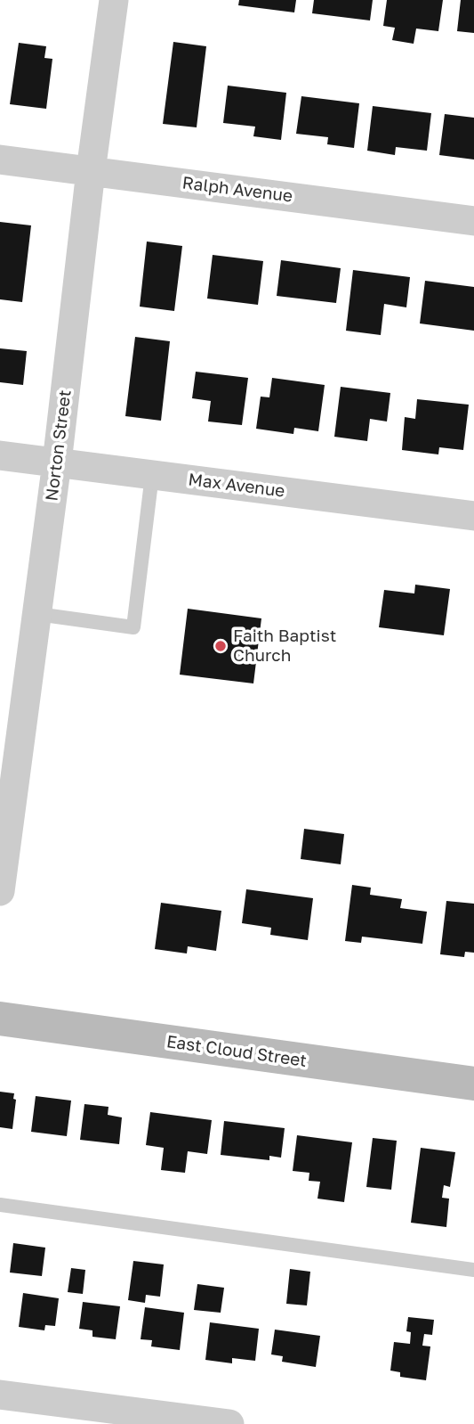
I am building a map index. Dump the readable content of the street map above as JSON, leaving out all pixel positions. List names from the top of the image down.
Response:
{
  "streets": {
    "main road": ["East Cloud Street"],
    "street": ["Ralph Avenue", "Norton Street", "Max Avenue"]
  },
  "crossings": [
    ["Ralph Avenue", "Norton Street"],
    ["Norton Street", "Max Avenue"]
  ],
  "places": ["Faith Baptist Church"]
}
